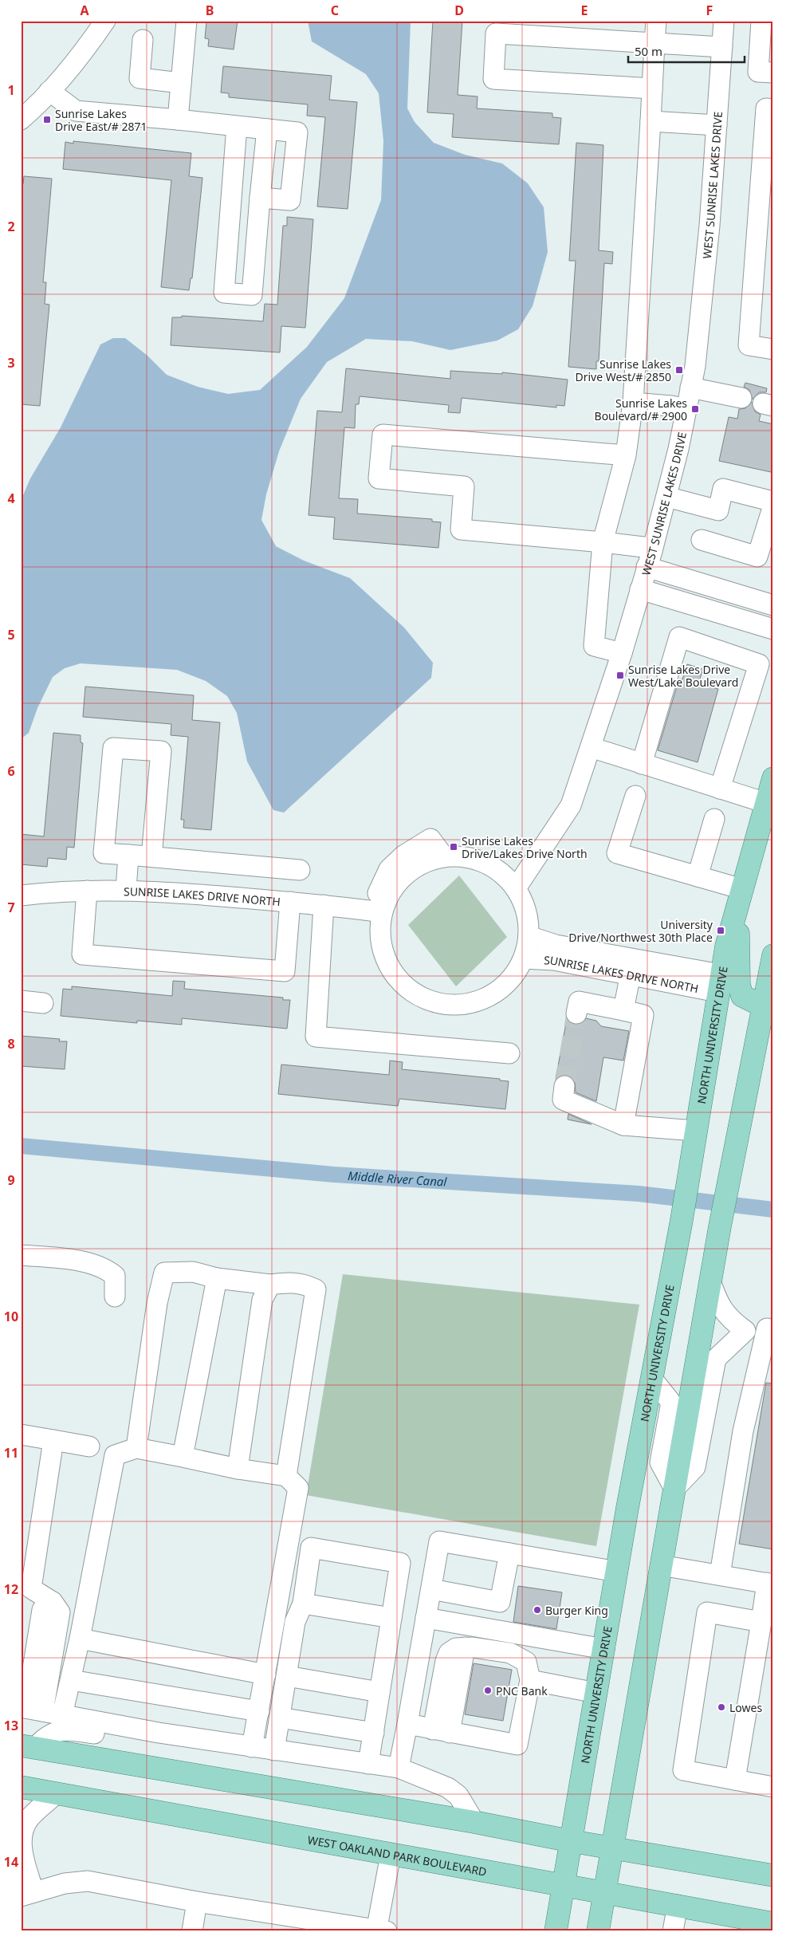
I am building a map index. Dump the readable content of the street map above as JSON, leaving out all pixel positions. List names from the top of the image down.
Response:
{
  "streets": {
    "main road": ["NORTH UNIVERSITY DRIVE", "WEST OAKLAND PARK BOULEVARD"],
    "street": ["WEST SUNRISE LAKES DRIVE", "SUNRISE LAKES DRIVE NORTH"]
  },
  "crossings": [
    ["SUNRISE LAKES DRIVE NORTH", "NORTH UNIVERSITY DRIVE"],
    ["NORTH UNIVERSITY DRIVE", "WEST OAKLAND PARK BOULEVARD"]
  ],
  "water": ["Middle River Canal"],
  "places": {
    "transit": [
      "Sunrise Lakes Drive East/# 2871",
      "Sunrise Lakes Drive West/# 2850",
      "Sunrise Lakes Boulevard/# 2900",
      "Sunrise Lakes Drive West/Lake Boulevard",
      "Sunrise Lakes Drive/Lakes Drive North",
      "University Drive/Northwest 30th Place"
    ],
    "other": ["Burger King", "PNC Bank", "Lowes"]
  },
  "scale_bar": "50 m",
  "grid": {
    "columns": [
      "A",
      "B",
      "C",
      "D",
      "E",
      "F"
    ],
    "rows": [
      "1",
      "2",
      "3",
      "4",
      "5",
      "6",
      "7",
      "8",
      "9",
      "10",
      "11",
      "12",
      "13",
      "14"
    ]
  }
}
